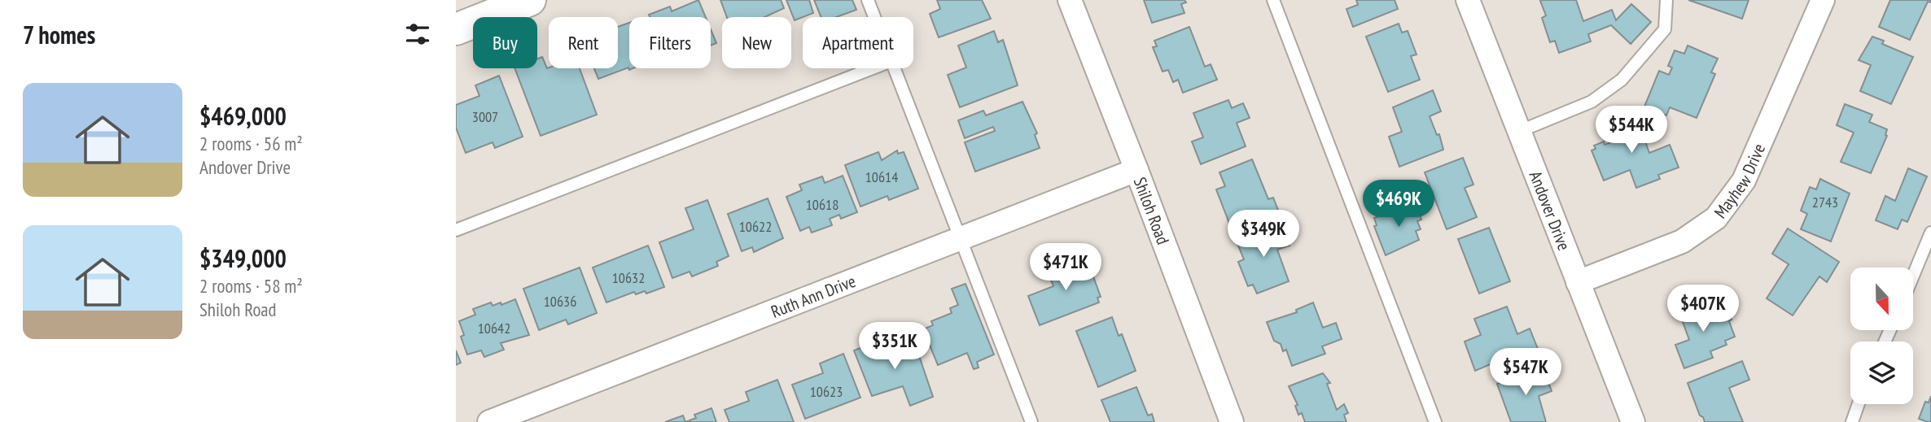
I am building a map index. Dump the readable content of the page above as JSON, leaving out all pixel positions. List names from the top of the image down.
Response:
{
  "streets": {
    "street": [
      "Mayhew Drive",
      "Shiloh Road",
      "Andover Drive",
      "Ruth Ann Drive"
    ]
  },
  "crossings": [
    ["Mayhew Drive", "Andover Drive"],
    ["Shiloh Road", "Ruth Ann Drive"]
  ],
  "house_numbers": [
    "3007",
    "10614",
    "2743",
    "10618",
    "10622",
    "10632",
    "10636",
    "10642",
    "10623"
  ],
  "north": "bottom",
  "page": {
    "heading": "7 homes",
    "chip": [
      "Buy",
      "Rent",
      "Filters",
      "New",
      "Apartment"
    ],
    "list": [
      {
        "name": "$469,000",
        "note": "2 rooms · 56 m² · Andover Drive"
      },
      {
        "name": "$349,000",
        "note": "2 rooms · 58 m² · Shiloh Road"
      }
    ],
    "price": [
      "$544K",
      "$469K",
      "$349K",
      "$471K",
      "$407K",
      "$351K",
      "$547K"
    ]
  }
}
